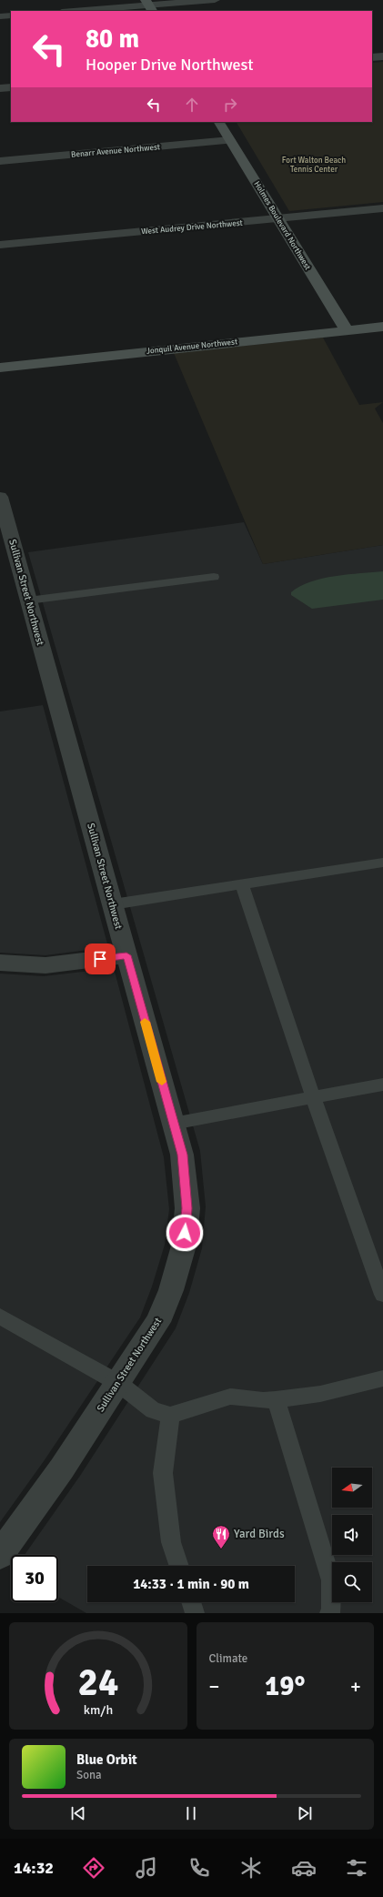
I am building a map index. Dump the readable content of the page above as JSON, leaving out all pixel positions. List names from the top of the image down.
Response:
{
  "streets": {
    "street": [
      "Benarr Avenue Northwest",
      "Holmes Boulevard Northwest",
      "West Audrey Drive Northwest",
      "Jonquil Avenue Northwest",
      "Sullivan Street Northwest"
    ]
  },
  "crossings": [
    ["Benarr Avenue Northwest", "Holmes Boulevard Northwest"],
    ["Holmes Boulevard Northwest", "West Audrey Drive Northwest"],
    ["Holmes Boulevard Northwest", "Jonquil Avenue Northwest"]
  ],
  "parks": ["Fort Walton Beach Tennis Center"],
  "places": {
    "restaurant": ["Yard Birds"]
  },
  "north": "left",
  "page": {
    "turn": ["80 m", "Hooper Drive Northwest"],
    "limit": "30",
    "trip": "14:33 · 1 min · 90 m",
    "tile": "Climate",
    "heat": ["−", "19°", "+"],
    "song": ["Blue Orbit", "Sona"],
    "tabs": "14:32",
    "gauge": ["24", "km/h"]
  }
}
